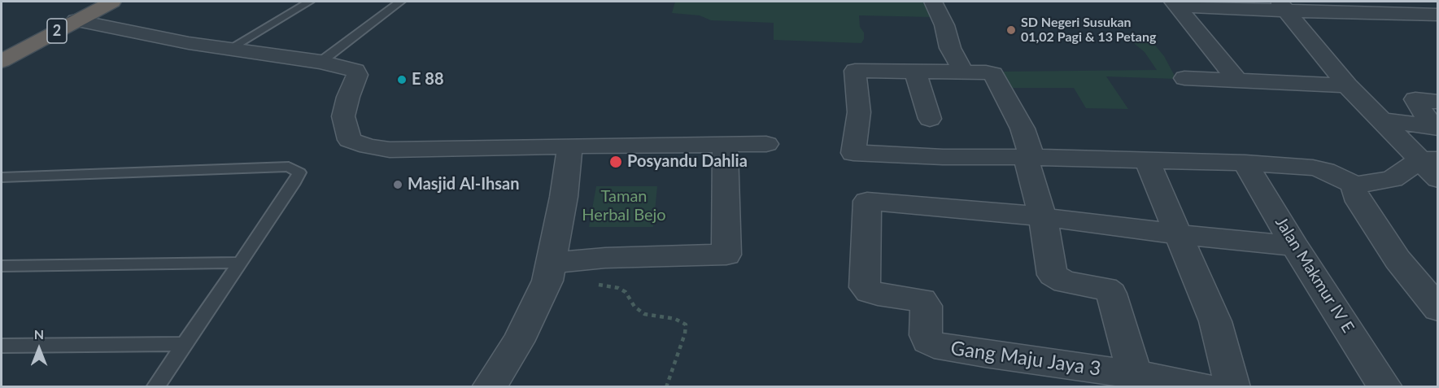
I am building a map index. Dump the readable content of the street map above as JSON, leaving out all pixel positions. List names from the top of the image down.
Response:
{
  "streets": {
    "highway": ["2"],
    "street": ["Jalan Makmur IV E", "Gang Maju Jaya 3"]
  },
  "parks": ["Taman Herbal Bejo"],
  "places": [
    "SD Negeri Susukan 01,02 Pagi & 13 Petang",
    "E 88",
    "Posyandu Dahlia",
    "Masjid Al-Ihsan"
  ],
  "north": "top"
}
